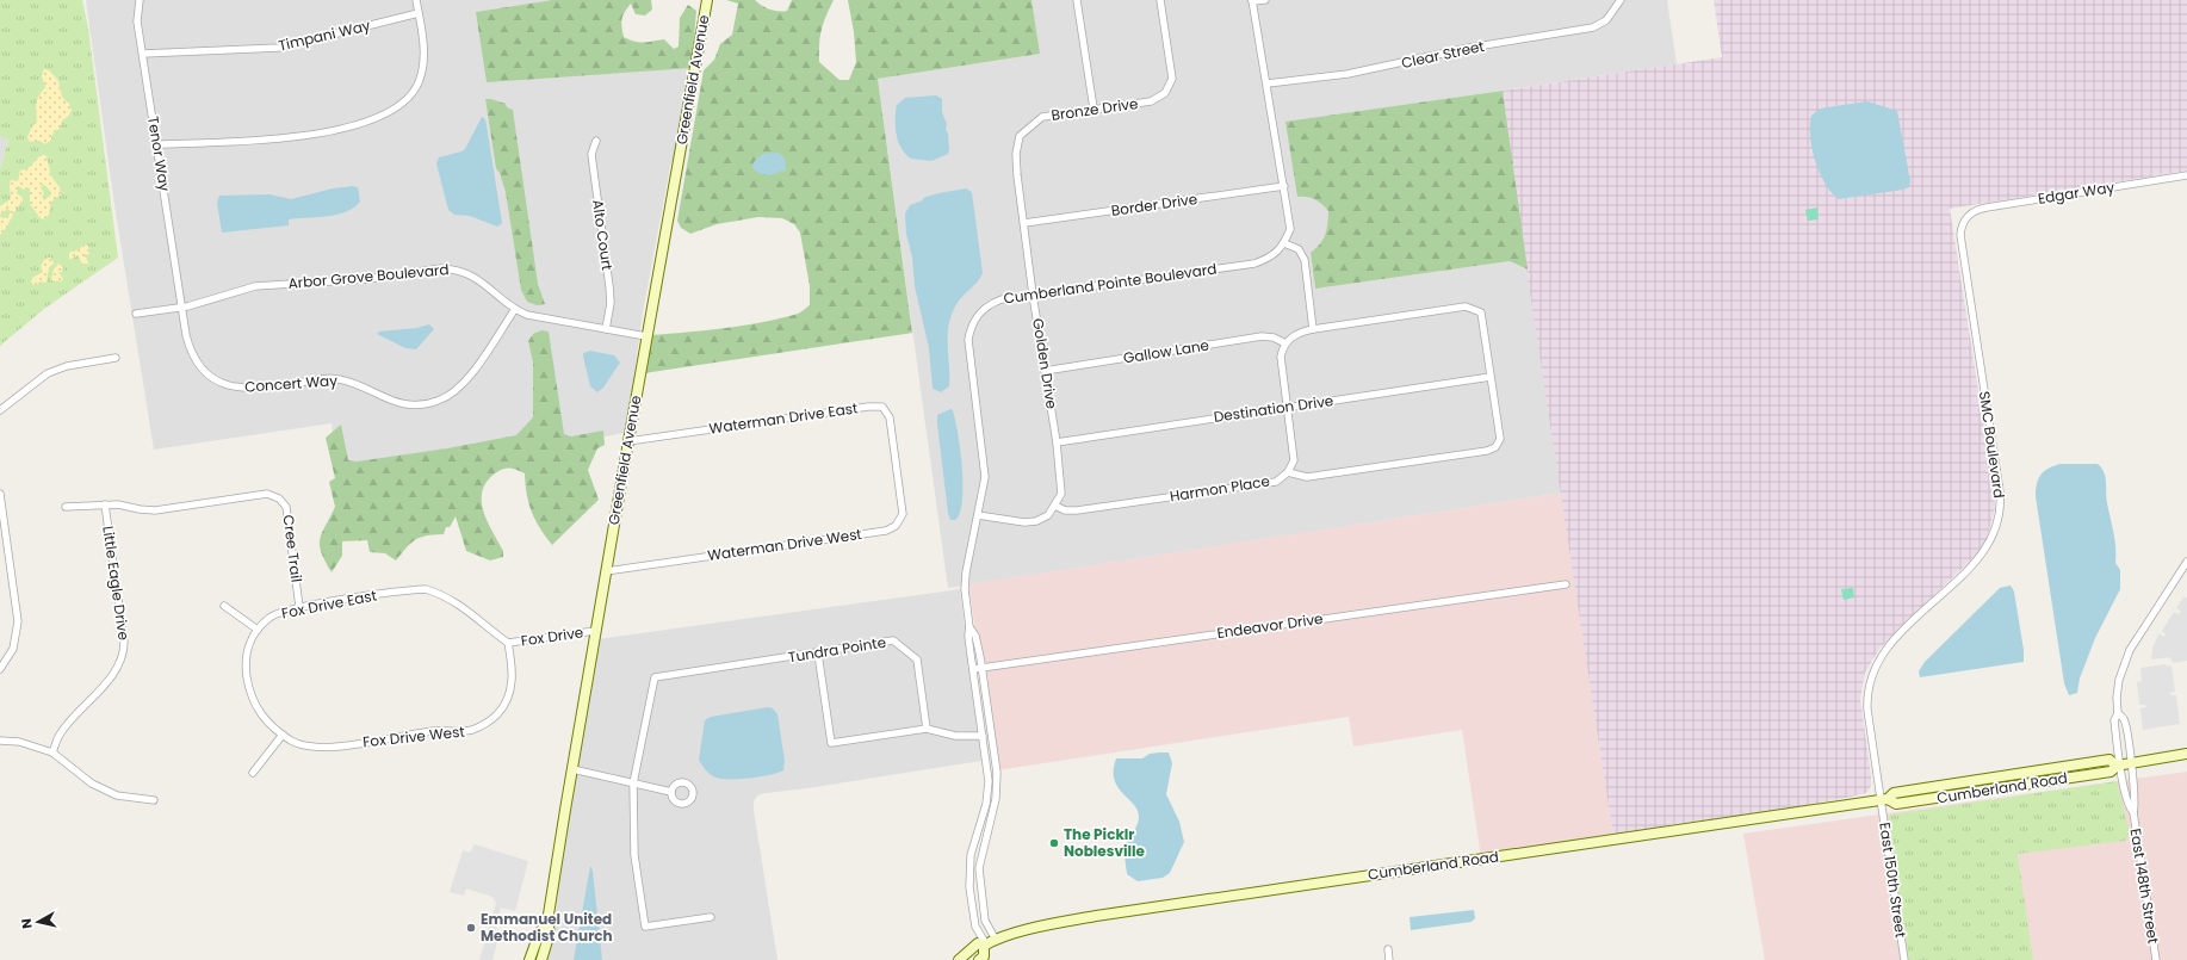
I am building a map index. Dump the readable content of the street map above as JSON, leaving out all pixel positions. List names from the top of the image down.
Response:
{
  "streets": {
    "street": [
      "Timpani Way",
      "Clear Street",
      "Greenfield Avenue",
      "Bronze Drive",
      "Tenor Way",
      "Edgar Way",
      "Border Drive",
      "Alto Court",
      "Arbor Grove Boulevard",
      "Cumberland Pointe Boulevard",
      "Gallow Lane",
      "Golden Drive",
      "Concert Way",
      "Destination Drive",
      "Waterman Drive East",
      "SMC Boulevard",
      "Harmon Place",
      "Waterman Drive West",
      "Cree Trail",
      "Little Eagle Drive",
      "Fox Drive East",
      "Endeavor Drive",
      "Fox Drive",
      "Tundra Pointe",
      "Fox Drive West",
      "Cumberland Road",
      "East 150th Street",
      "East 148th Street"
    ]
  },
  "crossings": [
    ["Timpani Way", "Tenor Way"],
    ["Greenfield Avenue", "Arbor Grove Boulevard"],
    ["Greenfield Avenue", "Waterman Drive East"],
    ["Greenfield Avenue", "Waterman Drive West"],
    ["Greenfield Avenue", "Fox Drive"],
    ["Bronze Drive", "Golden Drive"],
    ["Tenor Way", "Arbor Grove Boulevard"],
    ["Tenor Way", "Concert Way"],
    ["Edgar Way", "SMC Boulevard"],
    ["Border Drive", "Golden Drive"],
    ["Alto Court", "Arbor Grove Boulevard"],
    ["Arbor Grove Boulevard", "Concert Way"],
    ["Cumberland Pointe Boulevard", "Golden Drive"],
    ["Cumberland Pointe Boulevard", "Endeavor Drive"],
    ["Cumberland Pointe Boulevard", "Cumberland Road"],
    ["Gallow Lane", "Golden Drive"],
    ["Golden Drive", "Destination Drive"],
    ["Golden Drive", "Harmon Place"],
    ["Destination Drive", "Harmon Place"],
    ["Waterman Drive East", "Waterman Drive West"],
    ["SMC Boulevard", "Cumberland Road"],
    ["SMC Boulevard", "East 150th Street"],
    ["Cree Trail", "Little Eagle Drive"],
    ["Cree Trail", "Fox Drive East"],
    ["Fox Drive East", "Fox Drive"],
    ["Fox Drive East", "Fox Drive West"],
    ["Fox Drive", "Fox Drive West"],
    ["Cumberland Road", "East 150th Street"],
    ["Cumberland Road", "East 148th Street"]
  ],
  "places": ["The Picklr Noblesville", "Emmanuel United Methodist Church"],
  "north": "left"
}
